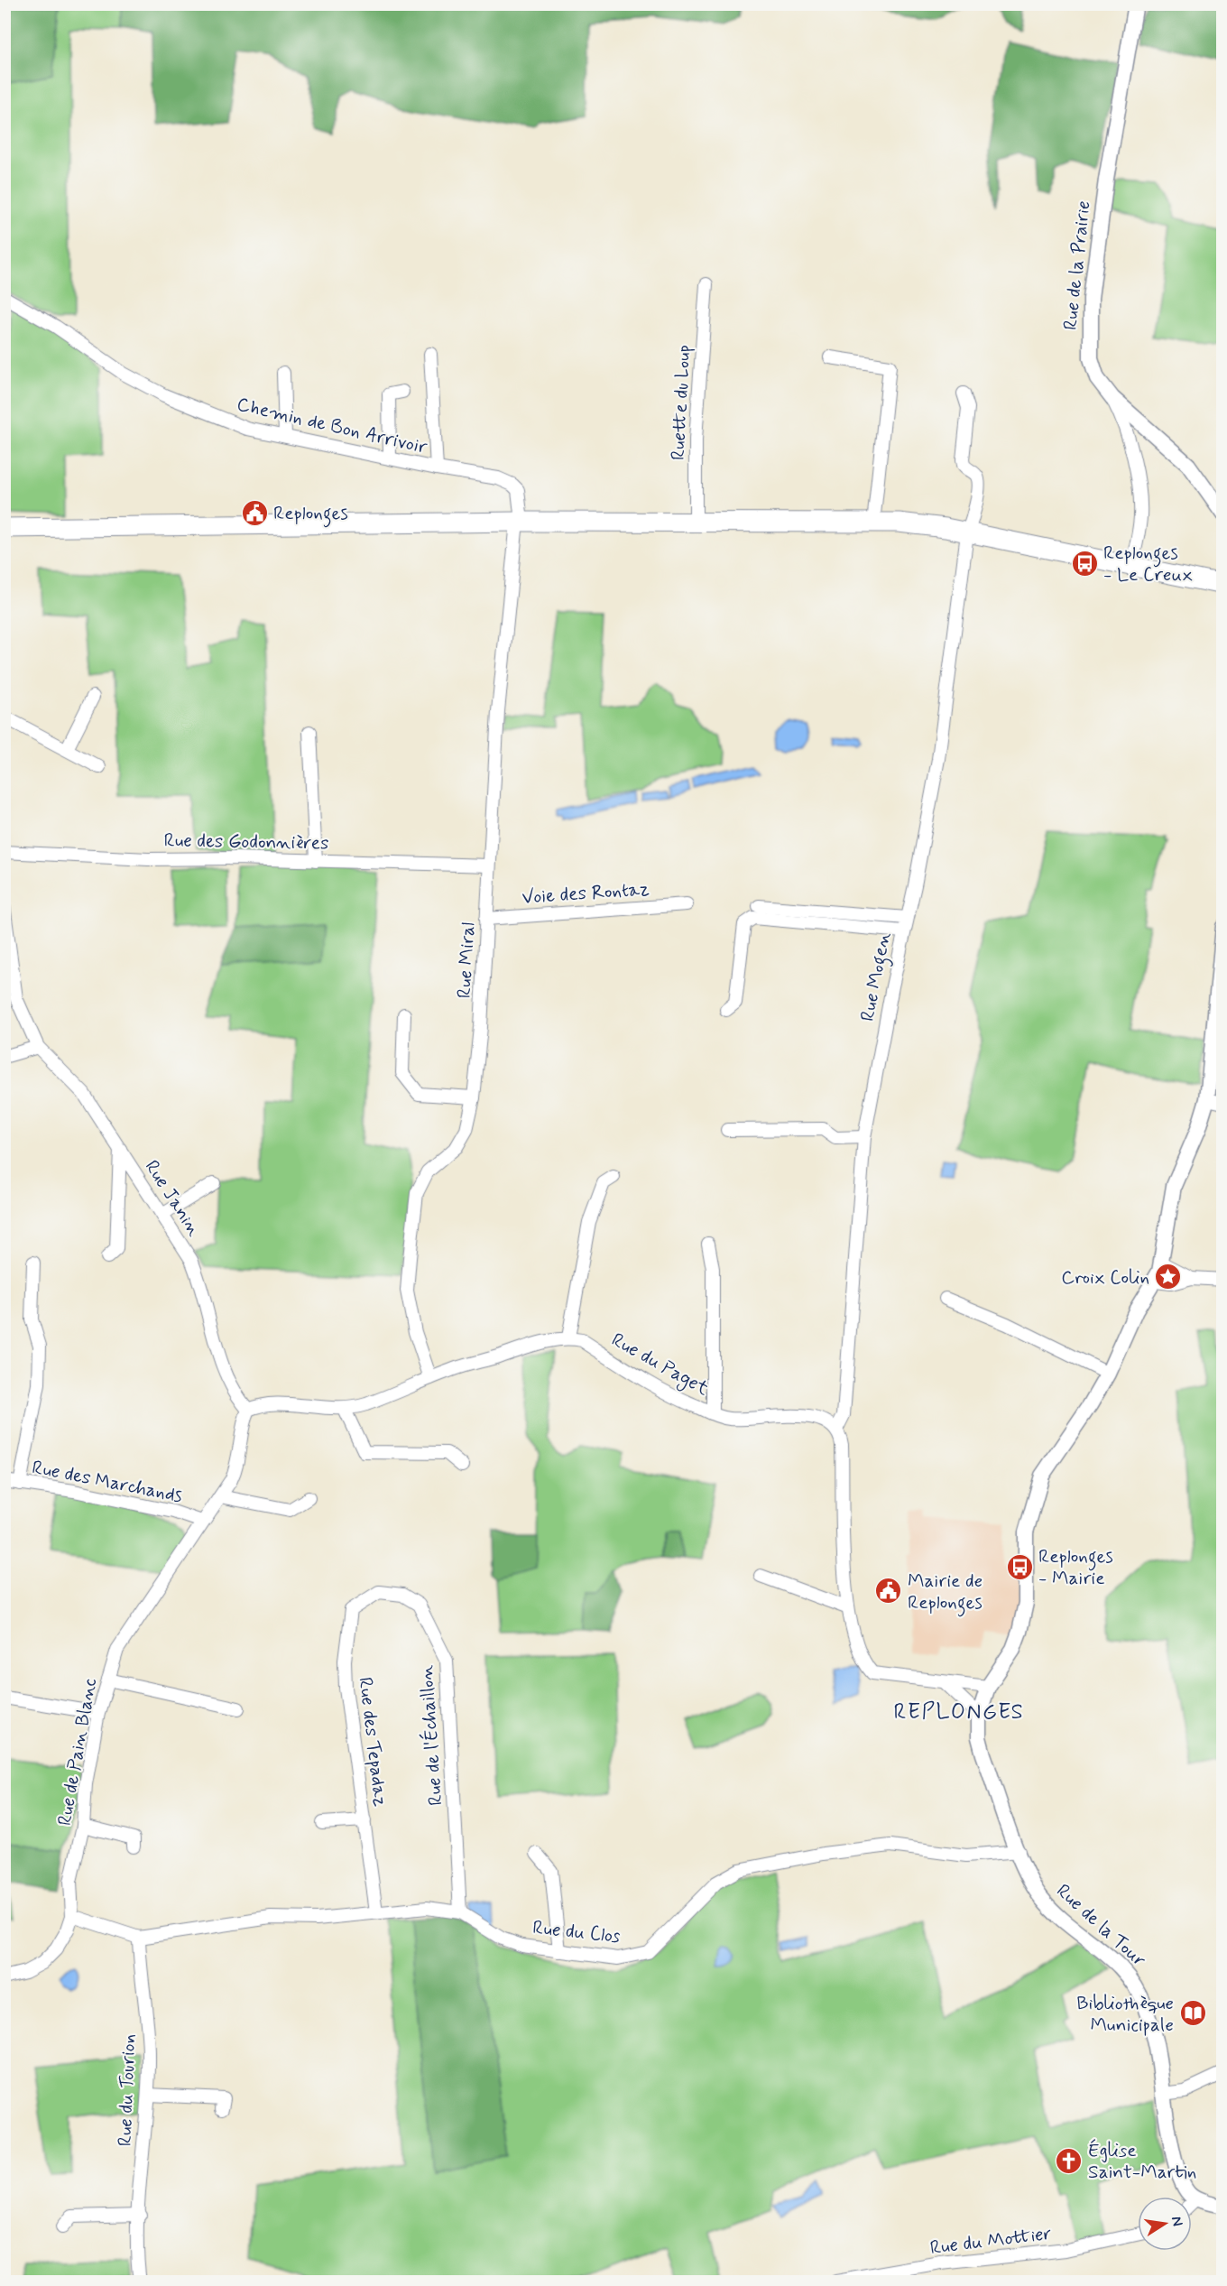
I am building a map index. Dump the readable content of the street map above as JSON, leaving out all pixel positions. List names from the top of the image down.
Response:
{
  "streets": {
    "street": [
      "Rue de la Prairie",
      "Ruette du Loup",
      "Chemin de Bon Arrivoir",
      "Rue des Godonnières",
      "Voie des Rontaz",
      "Rue Miral",
      "Rue Mogen",
      "Rue Janin",
      "Rue du Paget",
      "Rue des Marchands",
      "Rue de l'Échaillon",
      "Rue des Tepadaz",
      "Rue de Pain Blanc",
      "Rue de la Tour",
      "Rue du Clos",
      "Rue du Tourion",
      "Rue du Mottier"
    ]
  },
  "crossings": [
    ["Chemin de Bon Arrivoir", "Rue Miral"],
    ["Rue des Godonnières", "Rue Miral"],
    ["Voie des Rontaz", "Rue Miral"],
    ["Rue Mogen", "Rue du Paget"],
    ["Rue des Marchands", "Rue de Pain Blanc"],
    ["Rue de l'Échaillon", "Rue des Tepadaz"],
    ["Rue de l'Échaillon", "Rue du Clos"],
    ["Rue des Tepadaz", "Rue du Clos"],
    ["Rue de la Tour", "Rue du Clos"],
    ["Rue du Clos", "Rue du Tourion"]
  ],
  "districts": ["REPLONGES"],
  "places": {
    "public building": ["Replonges", "Mairie de Replonges"],
    "bus stop": ["Replonges - Le Creux", "Replonges - Mairie"],
    "place": ["Croix Colin"],
    "library": ["Bibliothèque Municipale"],
    "church": ["Église Saint-Martin"]
  },
  "north": "right"
}
